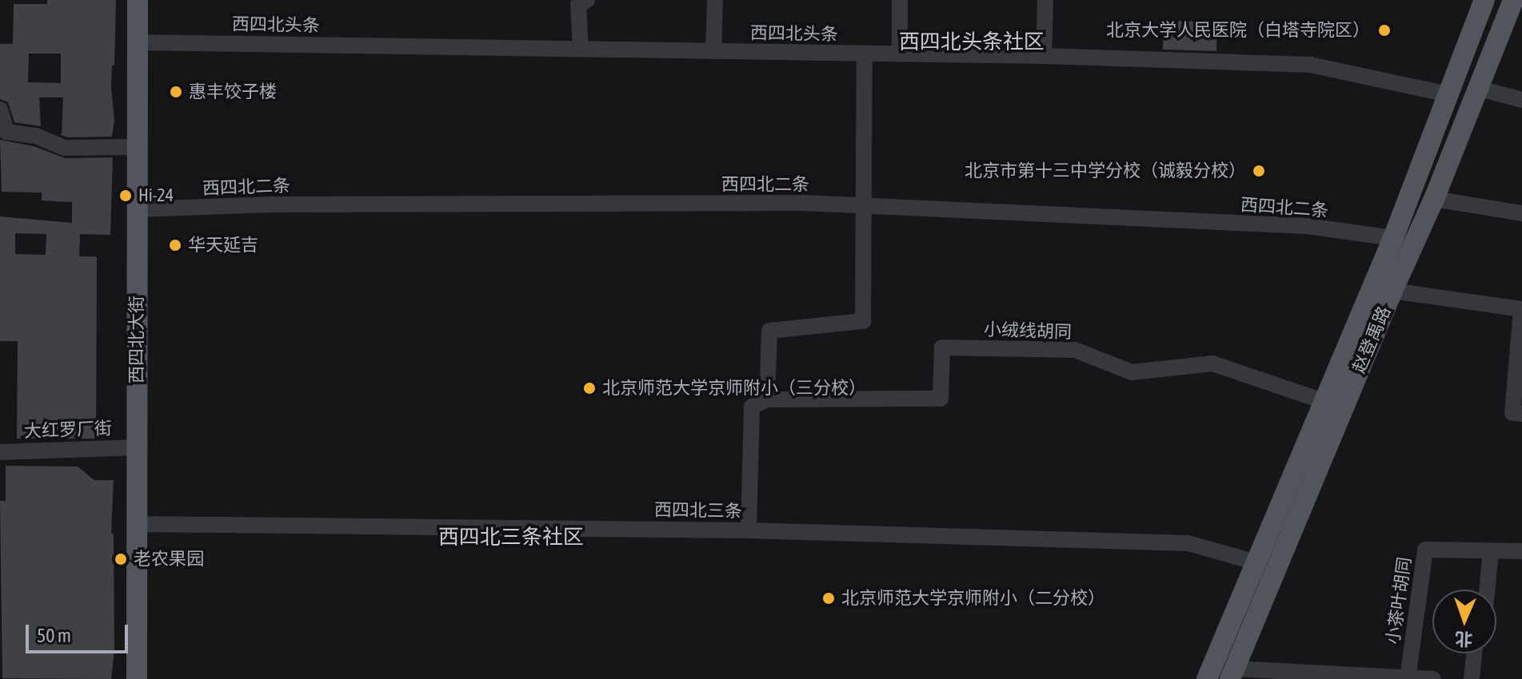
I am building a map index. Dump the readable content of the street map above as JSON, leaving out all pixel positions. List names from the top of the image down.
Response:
{
  "streets": {
    "main road": ["西四北大街", "赵登禹路"],
    "street": [
      "西四北头条",
      "西四北二条",
      "小绒线胡同",
      "大红罗厂街",
      "西四北三条",
      "小茶叶胡同"
    ]
  },
  "crossings": [
    ["西四北头条", "西四北大街"],
    ["西四北头条", "赵登禹路"],
    ["西四北二条", "西四北大街"],
    ["西四北二条", "赵登禹路"],
    ["小绒线胡同", "赵登禹路"],
    ["西四北大街", "大红罗厂街"],
    ["西四北大街", "西四北三条"],
    ["赵登禹路", "西四北三条"]
  ],
  "districts": ["西四北头条社区", "西四北三条社区"],
  "places": [
    "北京大学人民医院（白塔寺院区）",
    "惠丰饺子楼",
    "北京市第十三中学分校（诚毅分校）",
    "Hi-24",
    "华天延吉",
    "北京师范大学京师附小（三分校）",
    "老农果园",
    "北京师范大学京师附小（二分校）"
  ],
  "scale_bar": "50 m",
  "north": "bottom"
}
